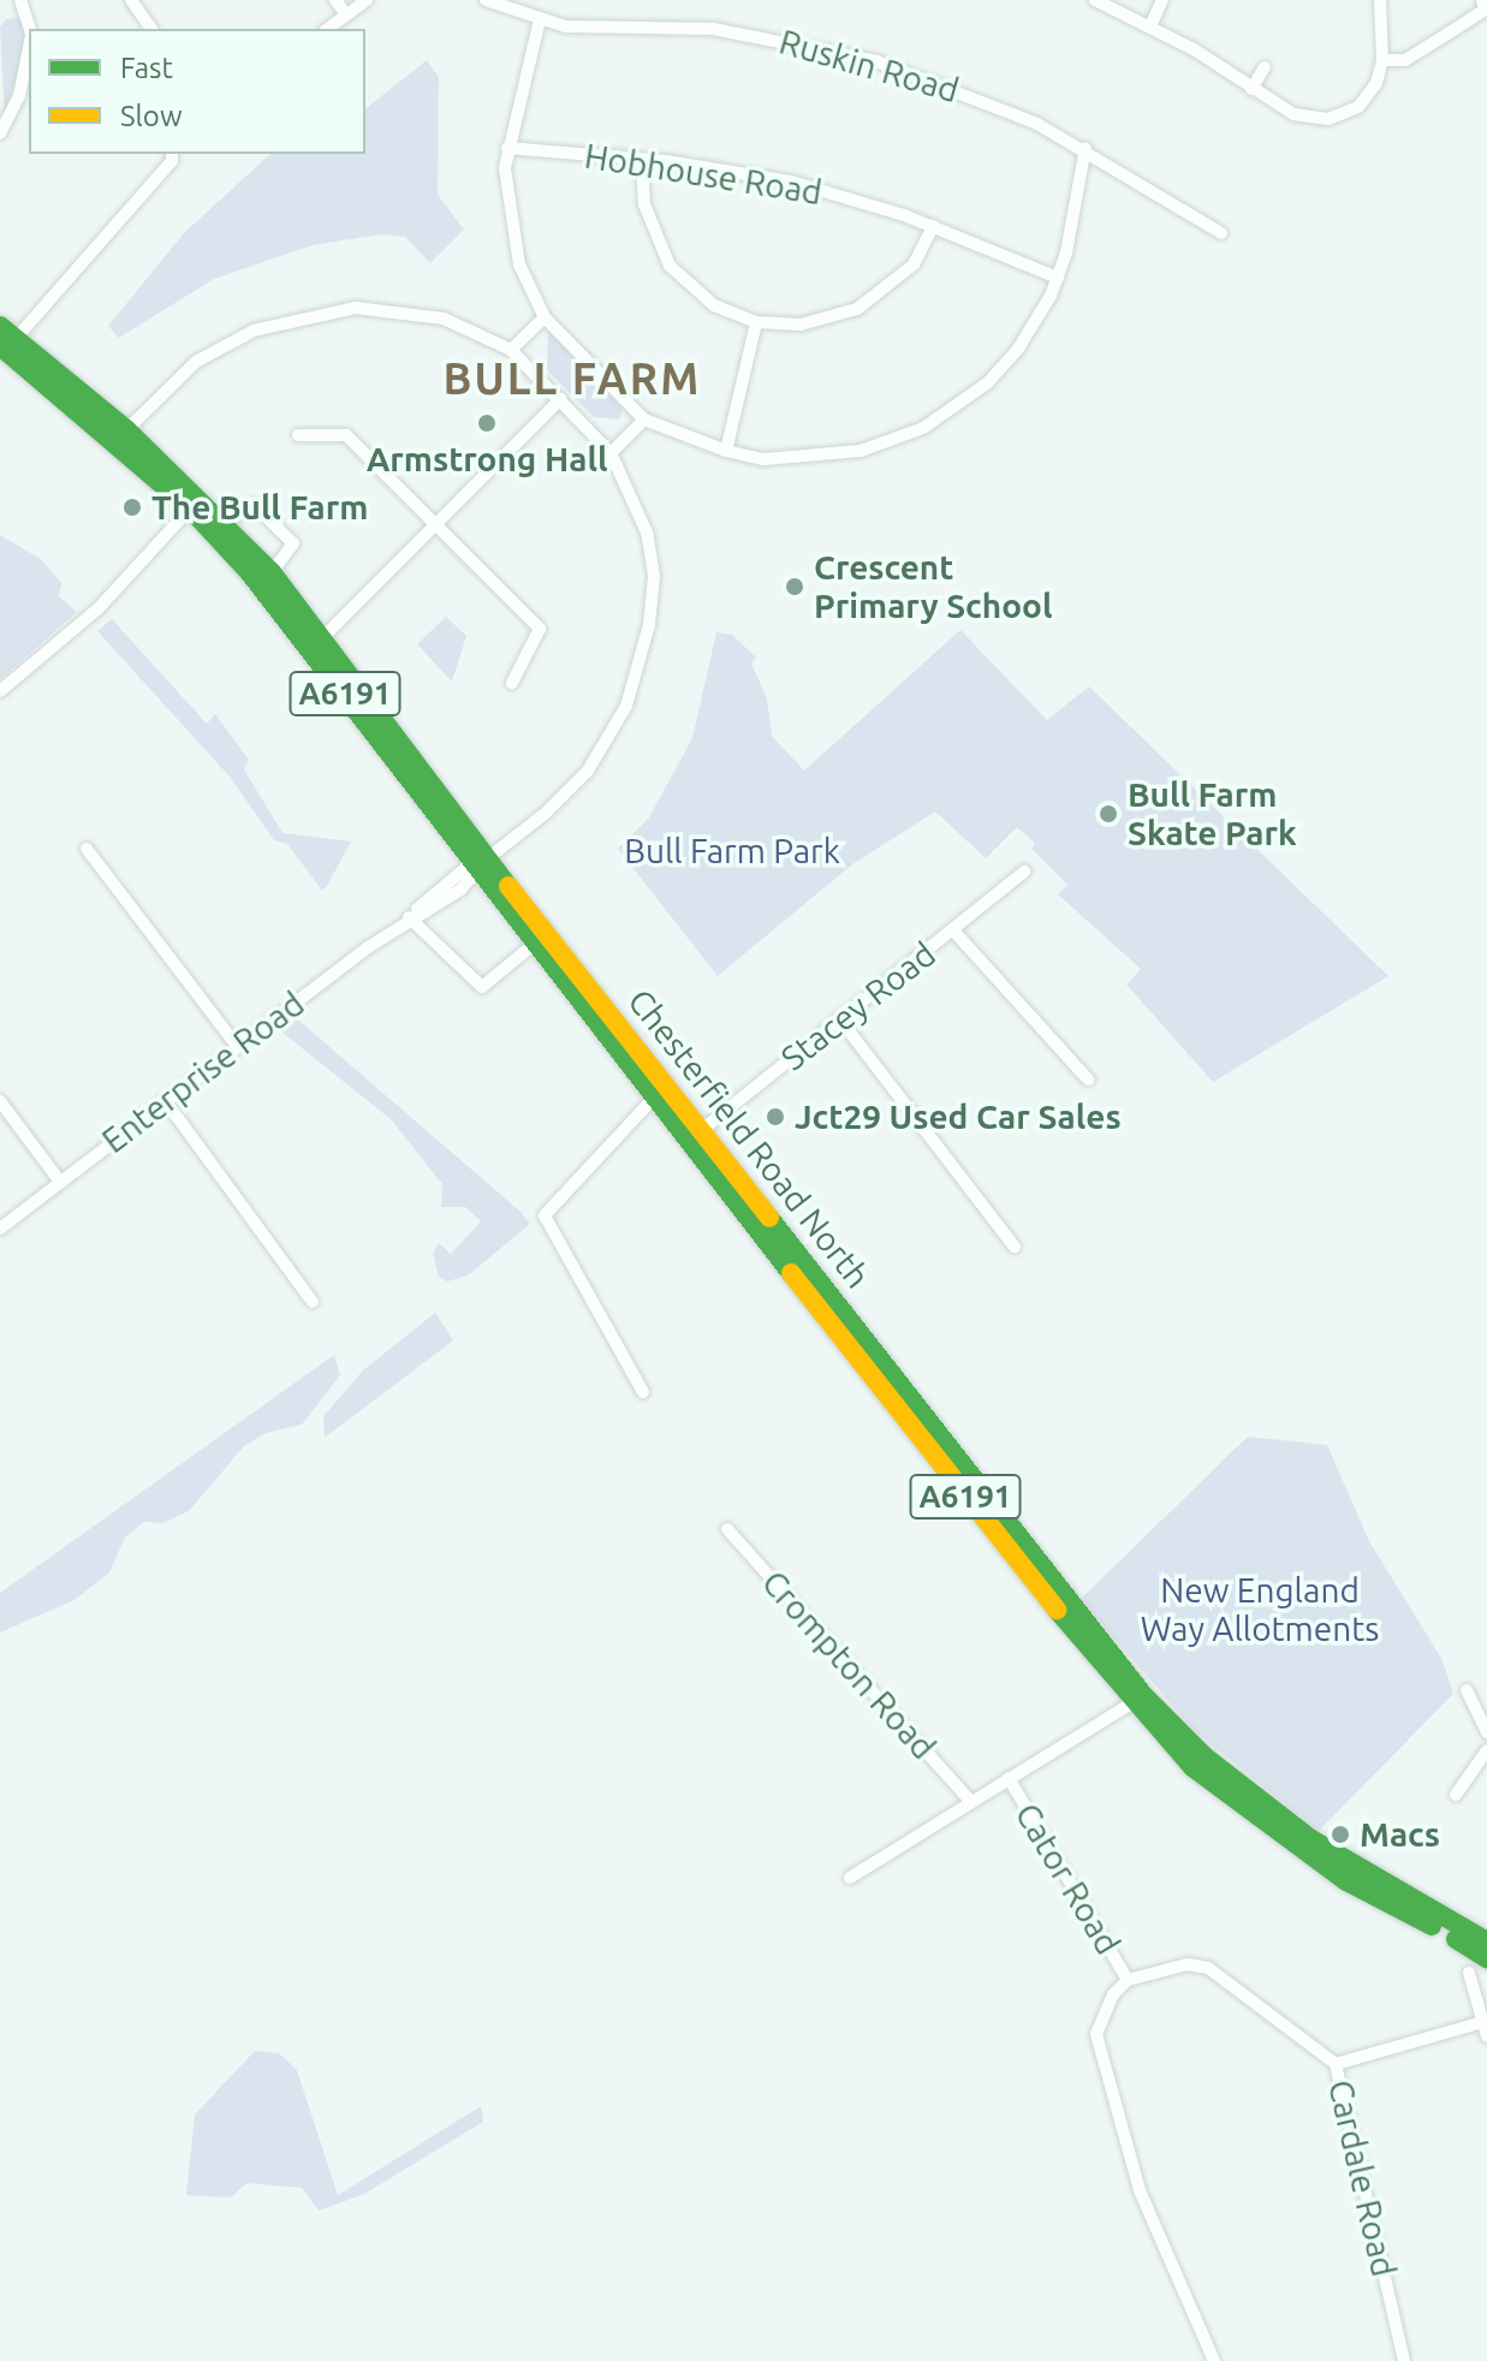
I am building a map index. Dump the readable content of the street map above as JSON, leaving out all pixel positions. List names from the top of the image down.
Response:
{
  "streets": {
    "main road": ["A6191", "Chesterfield Road North"],
    "street": [
      "Ruskin Road",
      "Hobhouse Road",
      "Stacey Road",
      "Enterprise Road",
      "Crompton Road",
      "Cator Road",
      "Cardale Road"
    ]
  },
  "crossings": [
    ["Stacey Road", "Chesterfield Road North"],
    ["Enterprise Road", "Chesterfield Road North"],
    ["Cator Road", "Cardale Road"]
  ],
  "districts": ["BULL FARM"],
  "parks": ["Bull Farm Park", "New England Way Allotments"],
  "places": [
    "Armstrong Hall",
    "The Bull Farm",
    "Crescent Primary School",
    "Bull Farm Skate Park",
    "Jct29 Used Car Sales",
    "Macs"
  ],
  "legend": ["Fast", "Slow"]
}
